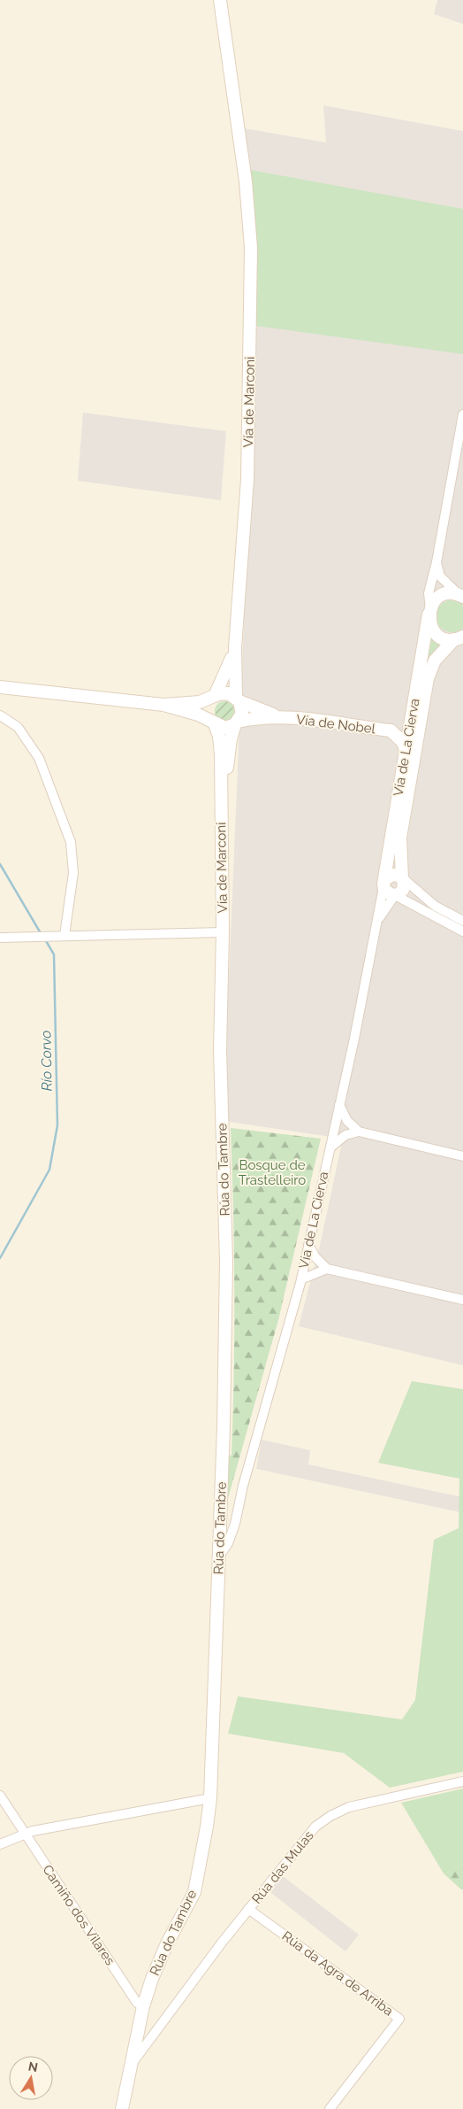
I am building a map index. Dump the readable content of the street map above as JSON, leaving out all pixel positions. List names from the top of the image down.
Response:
{
  "streets": {
    "main road": [
      "Vía de Marconi",
      "Vía de Nobel",
      "Vía de La Cierva",
      "Rúa do Tambre"
    ],
    "street": ["Rúa das Mulas", "Camiño dos Vilares", "Rúa da Agra de Arriba"]
  },
  "crossings": [
    ["Vía de Marconi", "Vía de Nobel"],
    ["Vía de Marconi", "Rúa do Tambre"],
    ["Vía de Nobel", "Vía de La Cierva"],
    ["Vía de La Cierva", "Rúa do Tambre"],
    ["Rúa do Tambre", "Rúa das Mulas"],
    ["Rúa do Tambre", "Camiño dos Vilares"],
    ["Rúa das Mulas", "Rúa da Agra de Arriba"]
  ],
  "water": ["Río Corvo"],
  "parks": ["Bosque de Trastelleiro"],
  "north": "top"
}
